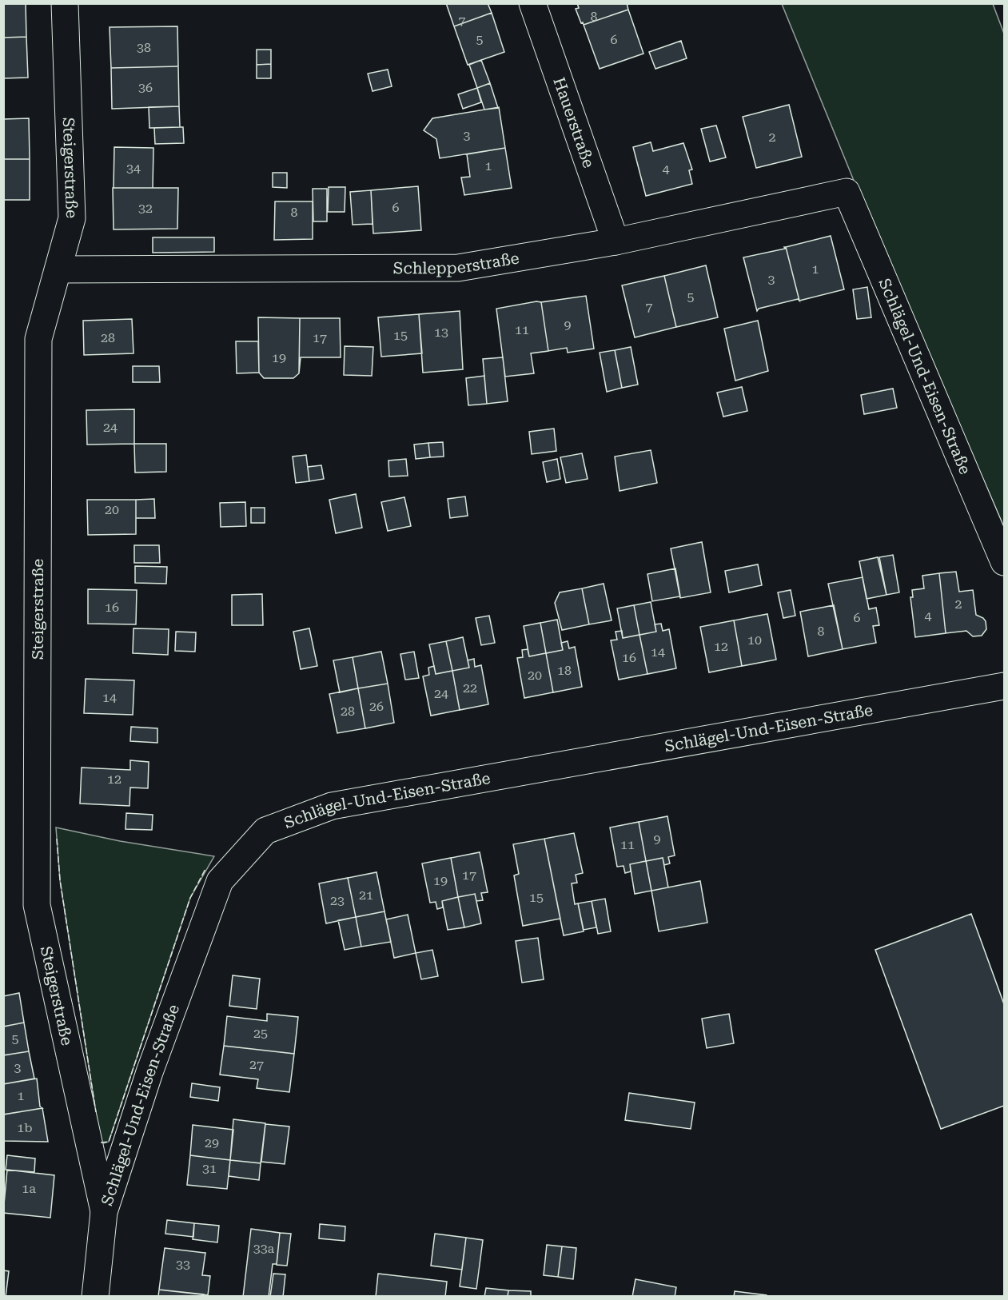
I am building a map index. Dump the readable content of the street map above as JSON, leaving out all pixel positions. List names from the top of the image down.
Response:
{
  "streets": {
    "street": [
      "Hauerstraße",
      "Steigerstraße",
      "Schlepperstraße",
      "Schlägel-Und-Eisen-Straße"
    ]
  },
  "crossings": [
    ["Hauerstraße", "Schlepperstraße"],
    ["Steigerstraße", "Schlepperstraße"],
    ["Steigerstraße", "Schlägel-Und-Eisen-Straße"],
    ["Schlepperstraße", "Schlägel-Und-Eisen-Straße"]
  ],
  "house_numbers": [
    "8",
    "7",
    "5",
    "6",
    "38",
    "36",
    "3",
    "2",
    "1",
    "34",
    "4",
    "6",
    "32",
    "8",
    "1",
    "3",
    "5",
    "7",
    "9",
    "11",
    "13",
    "15",
    "28",
    "17",
    "19",
    "24",
    "20",
    "2",
    "16",
    "4",
    "6",
    "8",
    "10",
    "12",
    "14",
    "16",
    "18",
    "20",
    "22",
    "24",
    "14",
    "26",
    "28",
    "12",
    "9",
    "11",
    "17",
    "19",
    "21",
    "15",
    "23",
    "25",
    "5",
    "27",
    "3",
    "1",
    "1b",
    "29",
    "31",
    "1a",
    "33a",
    "33"
  ]
}
